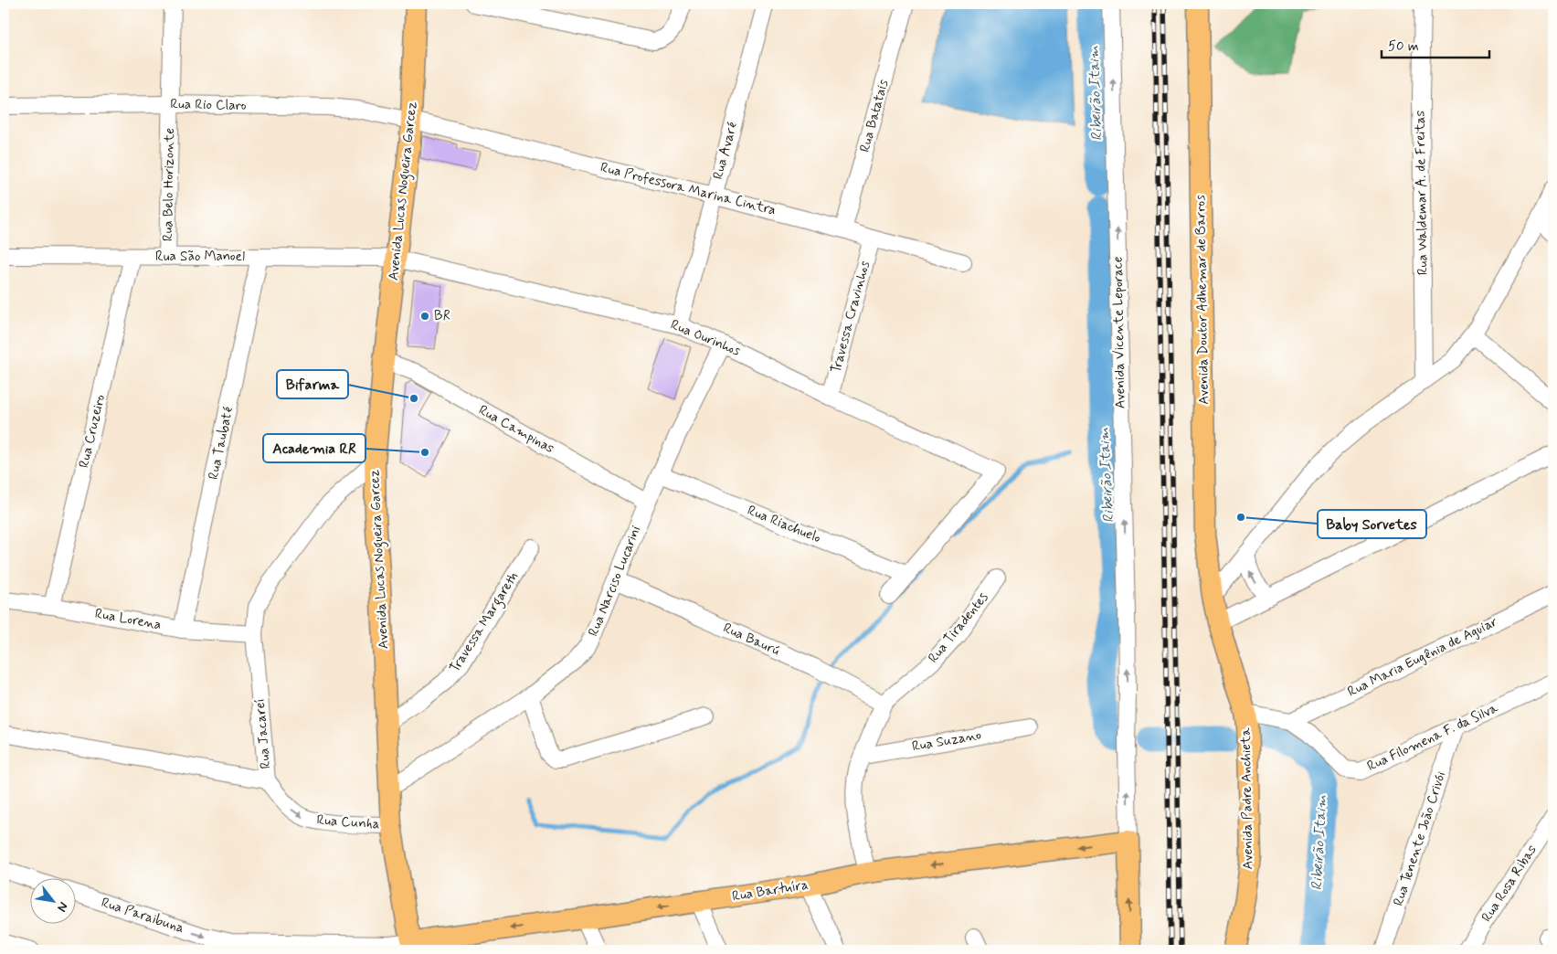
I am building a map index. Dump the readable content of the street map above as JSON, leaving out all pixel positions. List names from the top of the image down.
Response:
{
  "streets": {
    "main road": [
      "Avenida Lucas Nogueira Garcez",
      "Avenida Doutor Adhemar de Barros",
      "Avenida Padre Anchieta",
      "Rua Bartuíra"
    ],
    "street": [
      "Rua Rio Claro",
      "Rua Batatais",
      "Rua Avaré",
      "Rua Belo Horizonte",
      "Rua Professora Marina Cintra",
      "Rua Waldemar A. de Freitas",
      "Rua São Manoel",
      "Travessa Cravinhos",
      "Avenida Vicente Leporace",
      "Rua Ourinhos",
      "Rua Campinas",
      "Rua Cruzeiro",
      "Rua Taubaté",
      "Rua Riachuelo",
      "Rua Narciso Lucarini",
      "Rua Lorena",
      "Travessa Margareth",
      "Rua Tiradentes",
      "Rua Baurú",
      "Rua Maria Eugênia de Aguiar",
      "Rua Jacareí",
      "Rua Filomena F. da Silva",
      "Rua Suzano",
      "Rua Cunha",
      "Rua Tenente João Crivói",
      "Rua Rosa Ribas",
      "Rua Paraibuna"
    ]
  },
  "crossings": [
    ["Rua Rio Claro", "Rua Belo Horizonte"],
    ["Rua Rio Claro", "Rua Professora Marina Cintra"],
    ["Rua Rio Claro", "Avenida Lucas Nogueira Garcez"],
    ["Rua Batatais", "Rua Professora Marina Cintra"],
    ["Rua Avaré", "Rua Professora Marina Cintra"],
    ["Rua Avaré", "Rua Ourinhos"],
    ["Rua Belo Horizonte", "Rua São Manoel"],
    ["Rua Professora Marina Cintra", "Avenida Lucas Nogueira Garcez"],
    ["Rua Professora Marina Cintra", "Travessa Cravinhos"],
    ["Avenida Lucas Nogueira Garcez", "Rua São Manoel"],
    ["Avenida Lucas Nogueira Garcez", "Rua Ourinhos"],
    ["Avenida Lucas Nogueira Garcez", "Rua Campinas"],
    ["Avenida Lucas Nogueira Garcez", "Rua Narciso Lucarini"],
    ["Avenida Lucas Nogueira Garcez", "Travessa Margareth"],
    ["Avenida Lucas Nogueira Garcez", "Rua Jacareí"],
    ["Avenida Lucas Nogueira Garcez", "Rua Cunha"],
    ["Avenida Lucas Nogueira Garcez", "Rua Bartuíra"],
    ["Avenida Lucas Nogueira Garcez", "Rua Paraibuna"],
    ["Rua São Manoel", "Rua Ourinhos"],
    ["Rua São Manoel", "Rua Cruzeiro"],
    ["Rua São Manoel", "Rua Taubaté"],
    ["Avenida Doutor Adhemar de Barros", "Avenida Padre Anchieta"],
    ["Travessa Cravinhos", "Rua Ourinhos"],
    ["Avenida Vicente Leporace", "Rua Bartuíra"],
    ["Rua Ourinhos", "Rua Riachuelo"],
    ["Rua Ourinhos", "Rua Narciso Lucarini"],
    ["Rua Campinas", "Rua Narciso Lucarini"],
    ["Rua Cruzeiro", "Rua Lorena"],
    ["Rua Taubaté", "Rua Lorena"],
    ["Rua Riachuelo", "Rua Narciso Lucarini"],
    ["Rua Narciso Lucarini", "Rua Baurú"],
    ["Rua Lorena", "Rua Jacareí"],
    ["Rua Tiradentes", "Rua Baurú"],
    ["Rua Tiradentes", "Rua Suzano"],
    ["Rua Tiradentes", "Rua Bartuíra"],
    ["Rua Maria Eugênia de Aguiar", "Rua Filomena F. da Silva"],
    ["Rua Jacareí", "Rua Cunha"],
    ["Rua Filomena F. da Silva", "Avenida Padre Anchieta"],
    ["Rua Filomena F. da Silva", "Rua Tenente João Crivói"],
    ["Rua Bartuíra", "Rua Paraibuna"]
  ],
  "one_way": [
    "Avenida Vicente Leporace",
    "Rua Cunha",
    "Rua Bartuíra",
    "Rua Paraibuna"
  ],
  "water": ["Ribeirão Itaim"],
  "places": [
    "BR",
    "Bifarma",
    "Academia RR",
    "Baby Sorvetes"
  ],
  "scale_bar": "50 m",
  "north": "bottom right"
}
